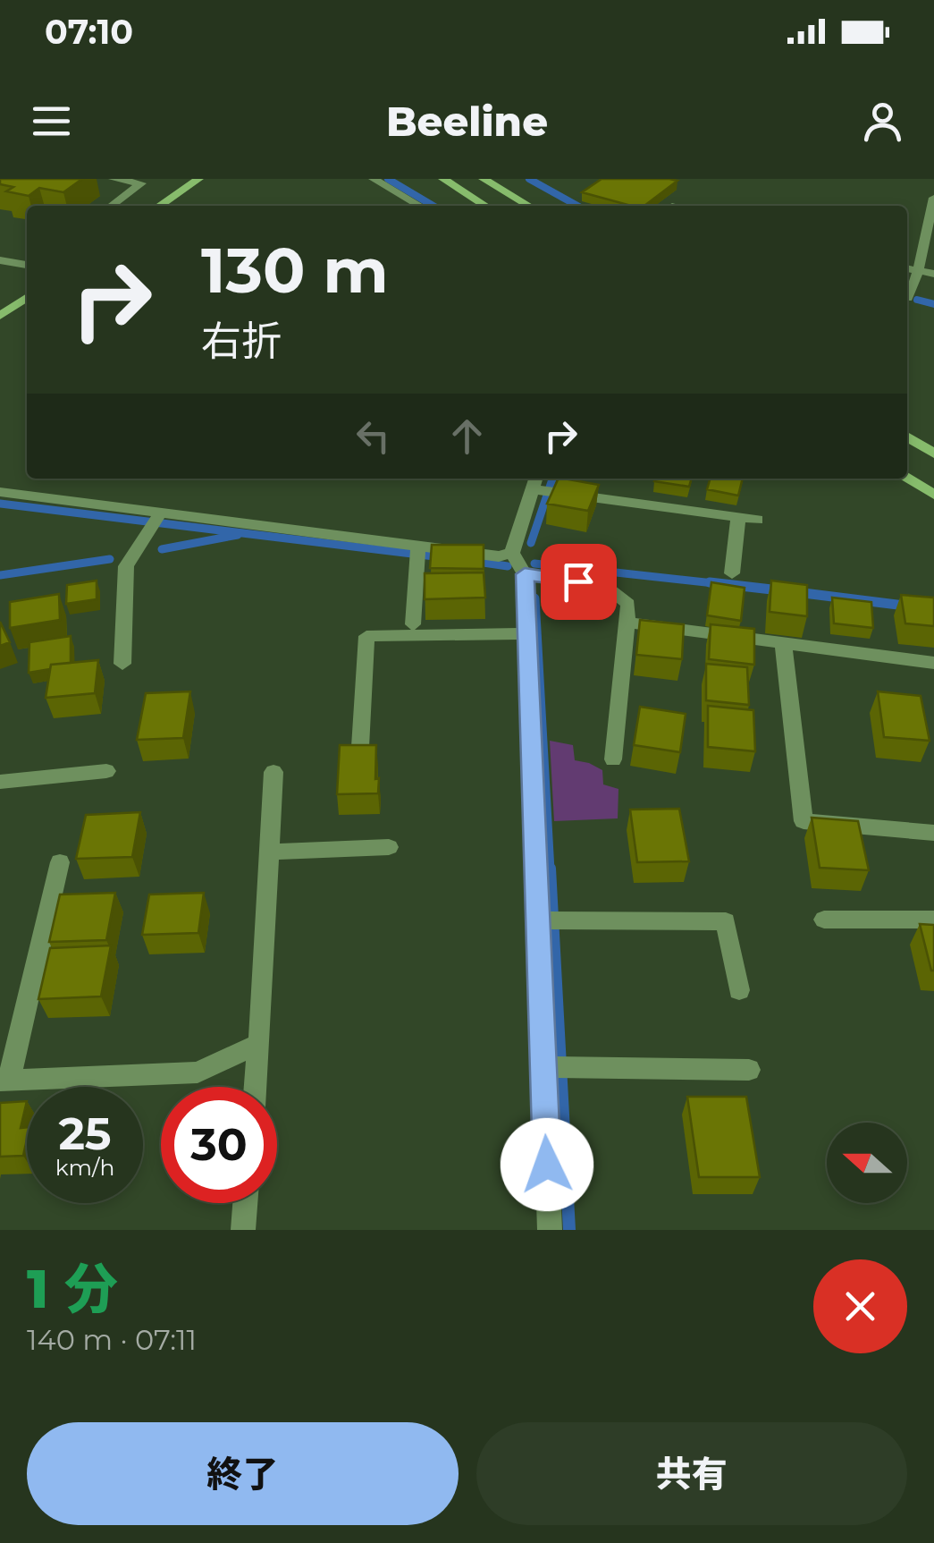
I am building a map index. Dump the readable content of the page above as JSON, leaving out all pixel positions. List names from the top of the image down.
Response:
{
  "north": "left",
  "page": {
    "status": "07:10",
    "header": "Beeline",
    "turn": ["130 m", "右折"],
    "speed": "25 km/h",
    "limit": "30",
    "heading": ["1 分", "140 m · 07:11"],
    "buttons": ["終了", "共有"]
  }
}
